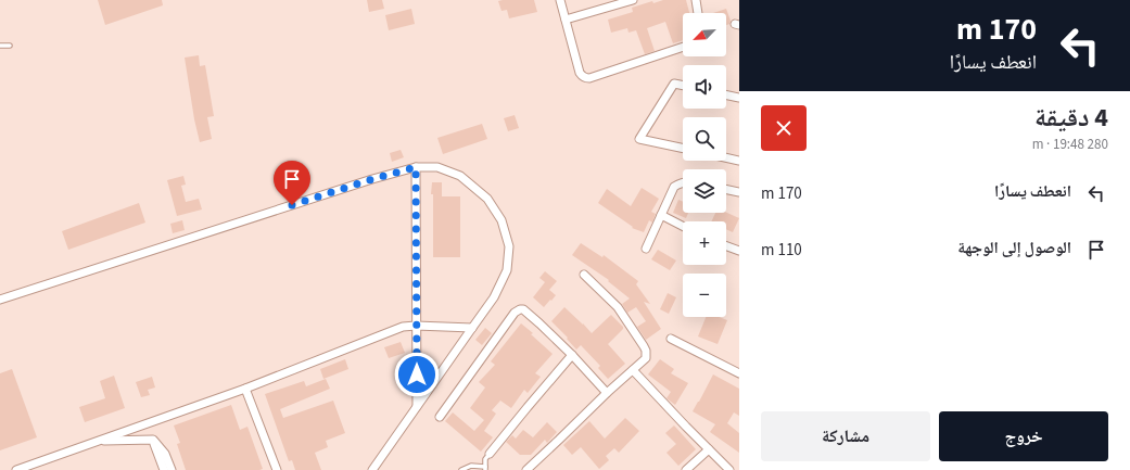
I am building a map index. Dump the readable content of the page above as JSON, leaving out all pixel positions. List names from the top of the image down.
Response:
{
  "north": "bottom left",
  "page": {
    "turn": ["170 m", "انعطف يسارًا"],
    "map_buttons": ["+", "−"],
    "heading": ["4 دقيقة", "280 m · 19:48"],
    "list": [
      {
        "name": "انعطف يسارًا",
        "value": "170 m"
      },
      {
        "name": "الوصول إلى الوجهة",
        "value": "110 m"
      }
    ],
    "buttons": ["خروج", "مشاركة"]
  }
}
